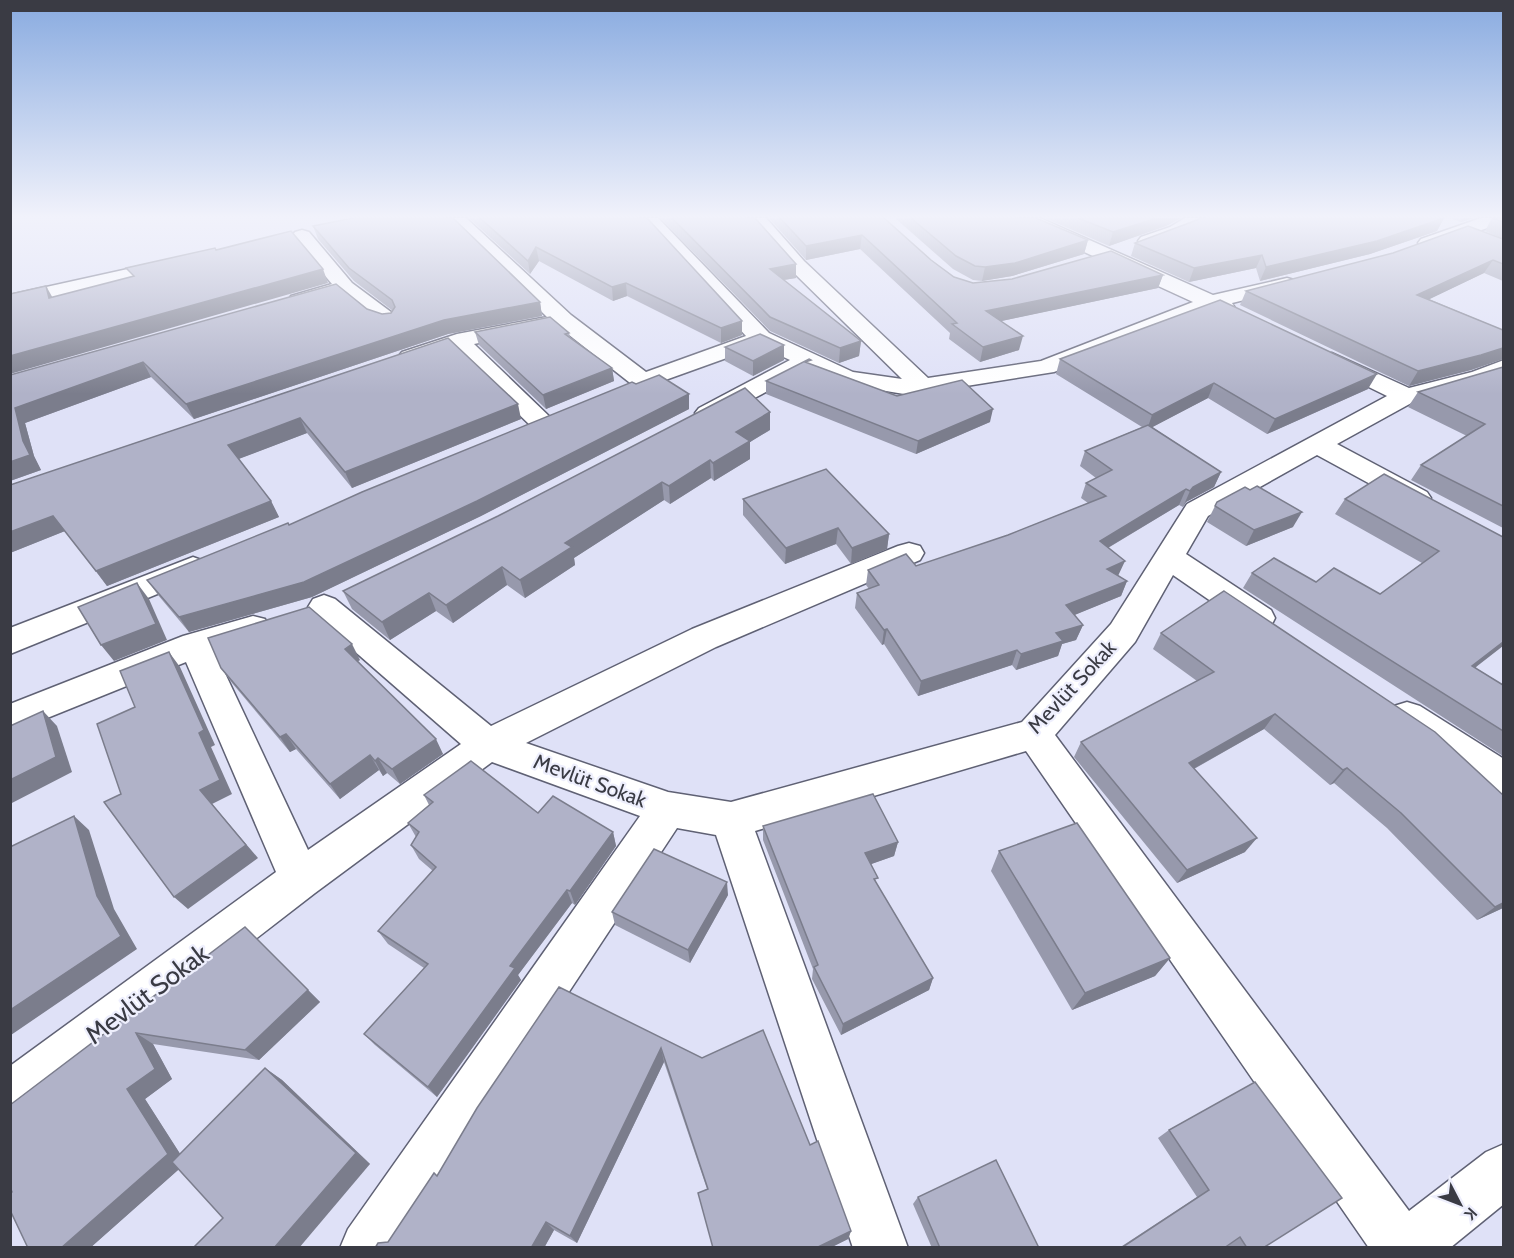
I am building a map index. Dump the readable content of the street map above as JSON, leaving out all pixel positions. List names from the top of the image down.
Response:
{
  "streets": {
    "street": ["Mevlüt Sokak"]
  },
  "north": "bottom right"
}
